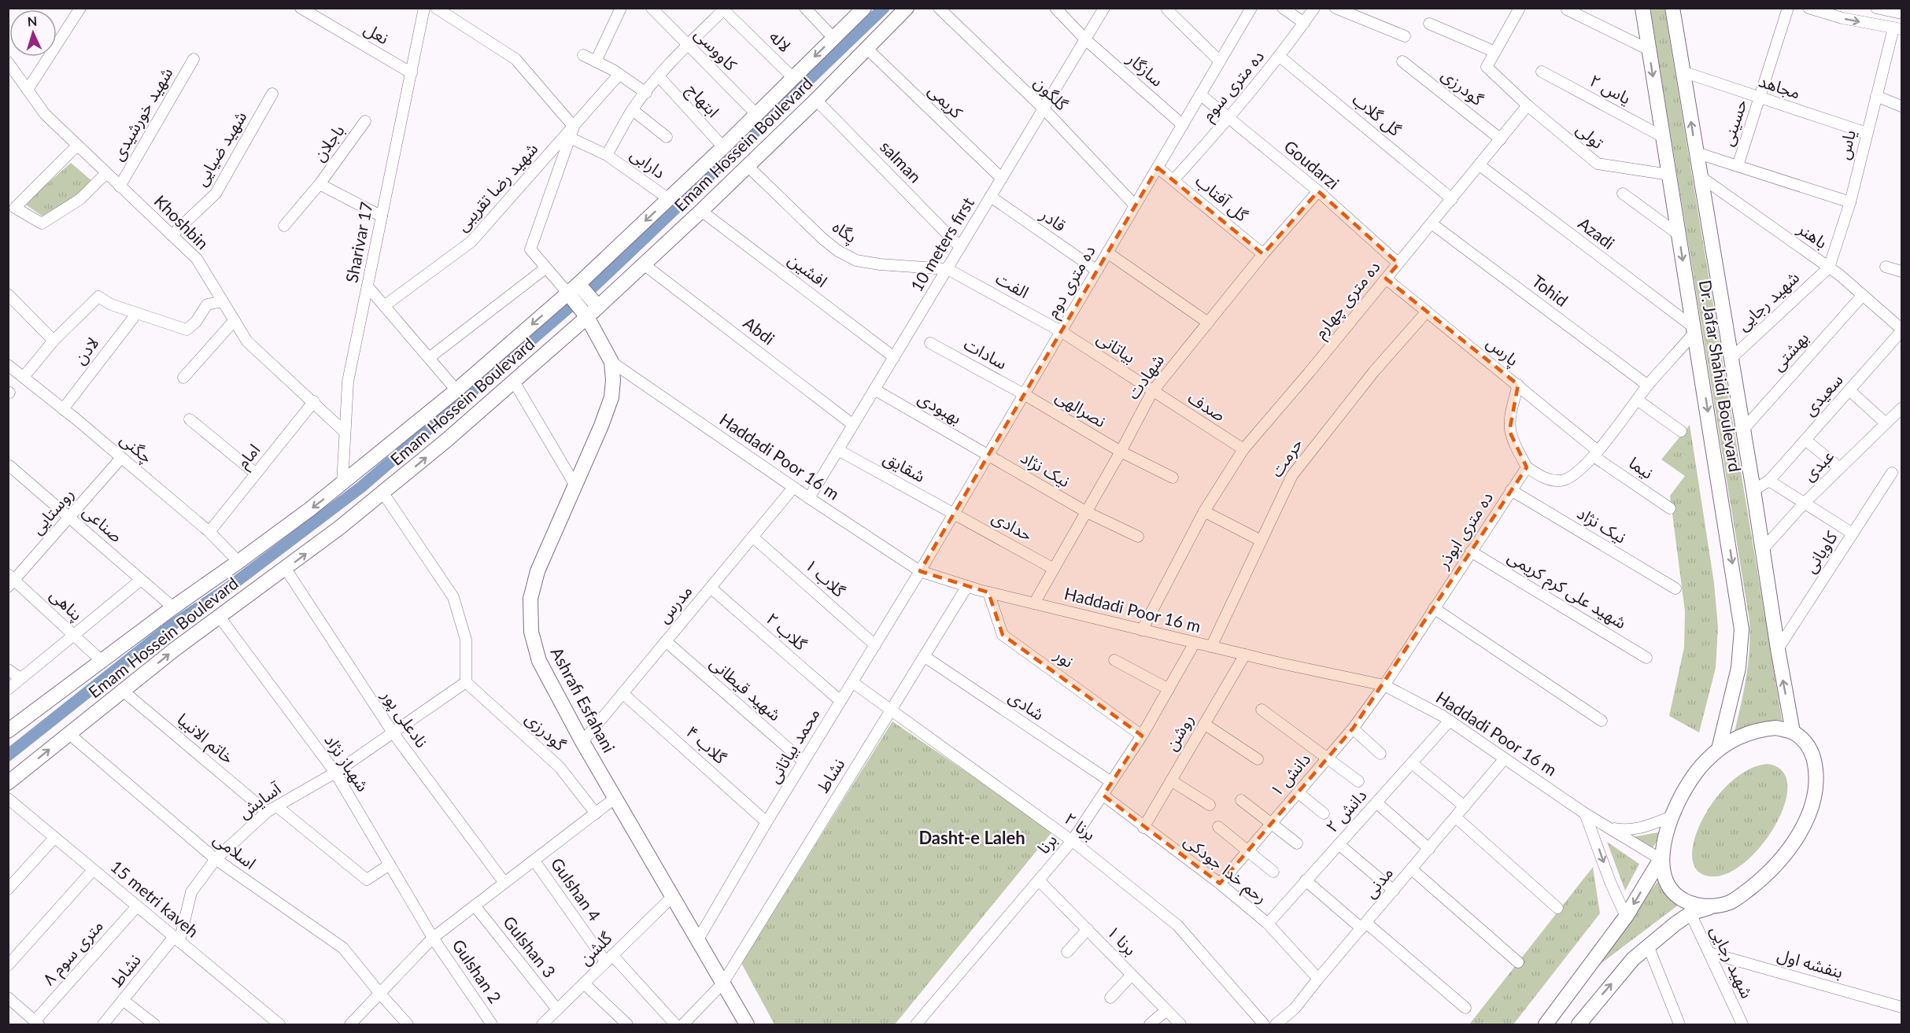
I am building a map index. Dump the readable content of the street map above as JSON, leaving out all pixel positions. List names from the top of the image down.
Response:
{
  "streets": {
    "main road": ["Emam Hossein Boulevard", "Dr. Jafar Shahidi Boulevard", "Ashrafi Esfahani"],
    "street": [
      "نعل",
      "لاله",
      "کاووسی",
      "سازگار",
      "ده متری سوم",
      "گودرزی",
      "مجاهد",
      "یاس ۲",
      "گلگون",
      "ابتهاج",
      "کریمی",
      "شهید خورشیدی",
      "گل گلاب",
      "حسینی",
      "تولی",
      "باجلان",
      "یاس",
      "شهید ضیایی",
      "salman",
      "دارابی",
      "Goudarzi",
      "شهید رضا تقریبی",
      "گل آفتاب",
      "قادر",
      "Khoshbin",
      "پگاه",
      "Azadi",
      "باهنر",
      "Sharivar 17",
      "10 meters first",
      "افشین",
      "ده متری دوم",
      "الفت",
      "Tohid",
      "ده متری چهارم",
      "شهید رجایی",
      "Abdi",
      "بیاتانی",
      "لادن",
      "پارس",
      "بهشتی",
      "سادات",
      "شهادت",
      "سعیدی",
      "صدف",
      "بهبودی",
      "نصرالهی",
      "چگنی",
      "امام",
      "Haddadi Poor 16 m",
      "حرمت",
      "عبدی",
      "شقایق",
      "نیما",
      "نیک نژاد",
      "روستایی",
      "صناعی",
      "حدادی",
      "ده متری ابوذر",
      "کاویانی",
      "گلاب ۱",
      "شهید علی کرم کریمی",
      "مدرس",
      "پناهی",
      "گلاب ۲",
      "نور",
      "شهید قیطانی",
      "شادی",
      "نادعلی پور",
      "روشن",
      "خاتم الانبیا",
      "گلاب ۴",
      "محمد بیاتانی",
      "شهباز نژاد",
      "دانش ۱",
      "نشاط",
      "آسایش",
      "دانش ۲",
      "برنا ۲",
      "برنا",
      "اسلامی",
      "رحم خدا جودکی",
      "مدنی",
      "Gulshan 4",
      "15 metri kaveh",
      "برنا ۱",
      "Gulshan 3",
      "گلشن",
      "۸ متری سوم",
      "بنفشه اول",
      "Gulshan 2"
    ]
  },
  "crossings": [
    ["نعل", "Sharivar 17"],
    ["لاله", "Emam Hossein Boulevard"],
    ["کاووسی", "Emam Hossein Boulevard"],
    ["سازگار", "10 meters first"],
    ["سازگار", "ده متری دوم"],
    ["ده متری سوم", "گل گلاب"],
    ["ده متری سوم", "Goudarzi"],
    ["ده متری سوم", "گل آفتاب"],
    ["گودرزی", "ده متری چهارم"],
    ["گودرزی", "آسایش"],
    ["مجاهد", "حسینی"],
    ["مجاهد", "یاس"],
    ["مجاهد", "Dr. Jafar Shahidi Boulevard"],
    ["یاس ۲", "Dr. Jafar Shahidi Boulevard"],
    ["گلگون", "10 meters first"],
    ["گلگون", "ده متری دوم"],
    ["ابتهاج", "Emam Hossein Boulevard"],
    ["کریمی", "Emam Hossein Boulevard"],
    ["کریمی", "10 meters first"],
    ["شهید خورشیدی", "Khoshbin"],
    ["گل گلاب", "ده متری چهارم"],
    ["تولی", "ده متری چهارم"],
    ["تولی", "Dr. Jafar Shahidi Boulevard"],
    ["باجلان", "Sharivar 17"],
    ["Emam Hossein Boulevard", "salman"],
    ["Emam Hossein Boulevard", "دارابی"],
    ["Emam Hossein Boulevard", "پگاه"],
    ["Emam Hossein Boulevard", "Sharivar 17"],
    ["Emam Hossein Boulevard", "افشین"],
    ["Emam Hossein Boulevard", "Abdi"],
    ["Emam Hossein Boulevard", "چگنی"],
    ["Emam Hossein Boulevard", "صناعی"],
    ["Emam Hossein Boulevard", "پناهی"],
    ["Emam Hossein Boulevard", "Ashrafi Esfahani"],
    ["Emam Hossein Boulevard", "نادعلی پور"],
    ["Emam Hossein Boulevard", "خاتم الانبیا"],
    ["Emam Hossein Boulevard", "شهباز نژاد"],
    ["Emam Hossein Boulevard", "اسلامی"],
    ["یاس", "باهنر"],
    ["یاس", "شهید رجایی"],
    ["شهید ضیایی", "Khoshbin"],
    ["salman", "10 meters first"],
    ["دارابی", "شهید رضا تقریبی"],
    ["Goudarzi", "ده متری دوم"],
    ["Goudarzi", "ده متری چهارم"],
    ["Goudarzi", "شهادت"],
    ["گل آفتاب", "ده متری دوم"],
    ["گل آفتاب", "شهادت"],
    ["قادر", "10 meters first"],
    ["قادر", "ده متری دوم"],
    ["Khoshbin", "Sharivar 17"],
    ["Khoshbin", "امام"],
    ["پگاه", "10 meters first"],
    ["پگاه", "الفت"],
    ["Azadi", "ده متری چهارم"],
    ["Azadi", "Dr. Jafar Shahidi Boulevard"],
    ["باهنر", "شهید رجایی"],
    ["باهنر", "بهشتی"],
    ["باهنر", "Dr. Jafar Shahidi Boulevard"],
    ["باهنر", "سعیدی"],
    ["10 meters first", "افشین"],
    ["10 meters first", "الفت"],
    ["10 meters first", "Abdi"],
    ["10 meters first", "بهبودی"],
    ["10 meters first", "Haddadi Poor 16 m"],
    ["10 meters first", "شقایق"],
    ["ده متری دوم", "الفت"],
    ["ده متری دوم", "بیاتانی"],
    ["ده متری دوم", "سادات"],
    ["ده متری دوم", "بهبودی"],
    ["ده متری دوم", "نصرالهی"],
    ["ده متری دوم", "Haddadi Poor 16 m"],
    ["ده متری دوم", "شقایق"],
    ["ده متری دوم", "نیک نژاد"],
    ["ده متری دوم", "حدادی"],
    ["ده متری دوم", "محمد بیاتانی"],
    ["الفت", "بیاتانی"],
    ["Tohid", "ده متری چهارم"],
    ["ده متری چهارم", "پارس"],
    ["ده متری چهارم", "صدف"],
    ["ده متری چهارم", "Haddadi Poor 16 m"],
    ["شهید رجایی", "Dr. Jafar Shahidi Boulevard"],
    ["شهید رجایی", "بنفشه اول"],
    ["بیاتانی", "شهادت"],
    ["بیاتانی", "صدف"],
    ["لادن", "چگنی"],
    ["پارس", "حرمت"],
    ["پارس", "نیما"],
    ["بهشتی", "Dr. Jafar Shahidi Boulevard"],
    ["سادات", "نصرالهی"],
    ["Dr. Jafar Shahidi Boulevard", "سعیدی"],
    ["Dr. Jafar Shahidi Boulevard", "Haddadi Poor 16 m"],
    ["Dr. Jafar Shahidi Boulevard", "عبدی"],
    ["Dr. Jafar Shahidi Boulevard", "کاویانی"],
    ["شهادت", "صدف"],
    ["شهادت", "نصرالهی"],
    ["شهادت", "Haddadi Poor 16 m"],
    ["شهادت", "نیک نژاد"],
    ["شهادت", "حدادی"],
    ["بهبودی", "نیک نژاد"],
    ["چگنی", "امام"],
    ["چگنی", "روستایی"],
    ["Haddadi Poor 16 m", "حرمت"],
    ["Haddadi Poor 16 m", "ده متری ابوذر"],
    ["Haddadi Poor 16 m", "مدرس"],
    ["Haddadi Poor 16 m", "نور"],
    ["Haddadi Poor 16 m", "Ashrafi Esfahani"],
    ["Haddadi Poor 16 m", "روشن"],
    ["Haddadi Poor 16 m", "محمد بیاتانی"],
    ["Haddadi Poor 16 m", "دانش ۱"],
    ["Haddadi Poor 16 m", "نشاط"],
    ["Haddadi Poor 16 m", "دانش ۲"],
    ["Haddadi Poor 16 m", "برنا"],
    ["Haddadi Poor 16 m", "مدنی"],
    ["شقایق", "حدادی"],
    ["نیک نژاد", "ده متری ابوذر"],
    ["روستایی", "صناعی"],
    ["روستایی", "پناهی"],
    ["ده متری ابوذر", "شهید علی کرم کریمی"],
    ["ده متری ابوذر", "دانش ۱"],
    ["گلاب ۱", "مدرس"],
    ["گلاب ۱", "محمد بیاتانی"],
    ["مدرس", "گلاب ۲"],
    ["مدرس", "شهید قیطانی"],
    ["مدرس", "Ashrafi Esfahani"],
    ["مدرس", "گلاب ۴"],
    ["گلاب ۲", "محمد بیاتانی"],
    ["نور", "برنا"],
    ["شهید قیطانی", "محمد بیاتانی"],
    ["Ashrafi Esfahani", "محمد بیاتانی"],
    ["Ashrafi Esfahani", "نشاط"],
    ["Ashrafi Esfahani", "گلشن"],
    ["شادی", "نشاط"],
    ["شادی", "برنا"],
    ["نادعلی پور", "آسایش"],
    ["روشن", "رحم خدا جودکی"],
    ["خاتم الانبیا", "آسایش"],
    ["گلاب ۴", "محمد بیاتانی"],
    ["محمد بیاتانی", "برنا ۲"],
    ["شهباز نژاد", "آسایش"],
    ["شهباز نژاد", "Gulshan 2"],
    ["دانش ۱", "رحم خدا جودکی"],
    ["نشاط", "آسایش"],
    ["نشاط", "برنا ۲"],
    ["نشاط", "15 metri kaveh"],
    ["آسایش", "اسلامی"],
    ["آسایش", "15 metri kaveh"],
    ["دانش ۲", "رحم خدا جودکی"],
    ["برنا ۲", "برنا"],
    ["برنا", "رحم خدا جودکی"],
    ["برنا", "برنا ۱"],
    ["رحم خدا جودکی", "مدنی"],
    ["Gulshan 4", "گلشن"],
    ["15 metri kaveh", "۸ متری سوم"],
    ["Gulshan 3", "گلشن"]
  ],
  "districts": ["Dasht-e Laleh"],
  "north": "top"
}
